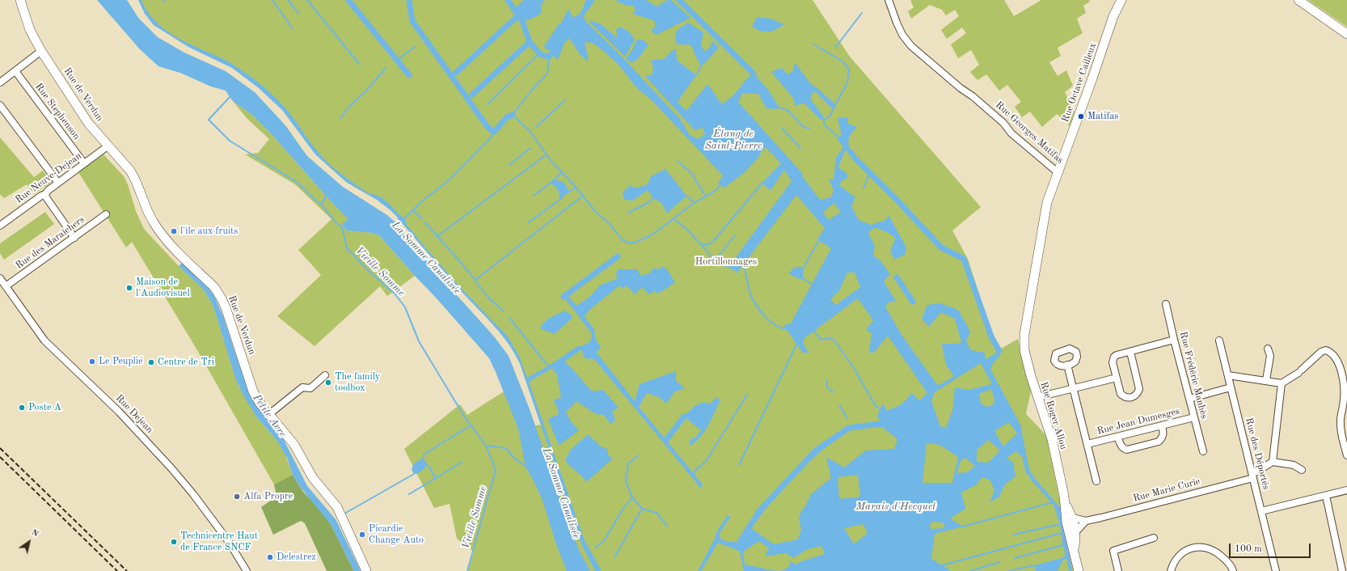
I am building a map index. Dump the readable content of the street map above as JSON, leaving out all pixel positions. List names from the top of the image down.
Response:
{
  "streets": {
    "street": [
      "Rue Octave Cailleux",
      "Rue de Verdun",
      "Rue Stephenson",
      "Rue Georges Matifas",
      "Rue Neuve-Dejean",
      "Rue des Maraîchers",
      "Rue Frédéric Manhès",
      "Rue Dejean",
      "Rue Roger Allou",
      "Rue Jean Dumesges",
      "Rue des Déportés",
      "Rue Marie Curie"
    ]
  },
  "crossings": [
    ["Rue Octave Cailleux", "Rue Georges Matifas"],
    ["Rue de Verdun", "Rue Neuve-Dejean"],
    ["Rue Stephenson", "Rue Neuve-Dejean"],
    ["Rue Georges Matifas", "Rue Roger Allou"],
    ["Rue des Maraîchers", "Rue Dejean"],
    ["Rue Frédéric Manhès", "Rue Jean Dumesges"],
    ["Rue des Déportés", "Rue Marie Curie"]
  ],
  "water": [
    "Étang de Saint-Pierre",
    "La Somme Canalisée",
    "Vieille Somme",
    "Petite Avre",
    "Marais d'Hecquet"
  ],
  "parks": ["Hortillonnages"],
  "places": [
    "Matifas",
    "l'île aux fruits",
    "Maison de l'Audiovisuel",
    "Le Peuplié",
    "Centre de Tri",
    "The family toolbox",
    "Poste A",
    "Alfa Propre",
    "Picardie Change Auto",
    "Technicentre Haut de France SNCF",
    "Delestrez"
  ],
  "scale_bar": "100 m",
  "north": "top right"
}
